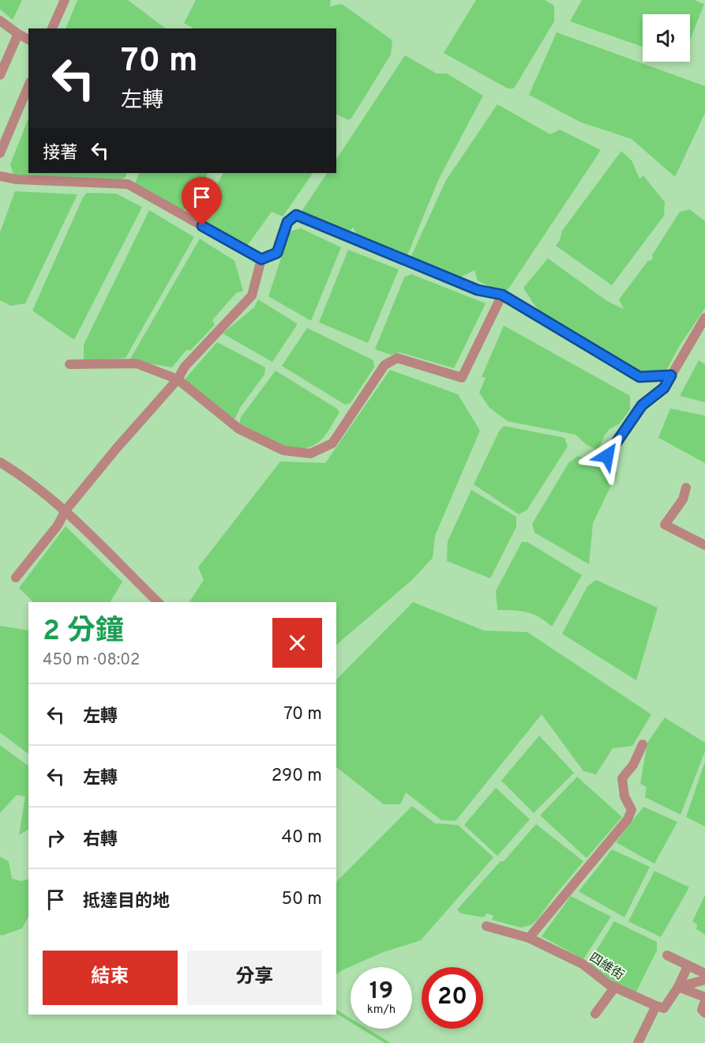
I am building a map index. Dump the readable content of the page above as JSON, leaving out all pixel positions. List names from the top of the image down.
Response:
{
  "streets": {
    "street": ["四維街"]
  },
  "page": {
    "turn": ["70 m", "左轉"],
    "then": "接著",
    "heading": ["2 分鐘", "450 m · 08:02"],
    "list": [
      {
        "name": "左轉",
        "value": "70 m"
      },
      {
        "name": "左轉",
        "value": "290 m"
      },
      {
        "name": "右轉",
        "value": "40 m"
      },
      {
        "name": "抵達目的地",
        "value": "50 m"
      }
    ],
    "buttons": ["結束", "分享"],
    "speed": "19 km/h",
    "limit": "20"
  }
}
